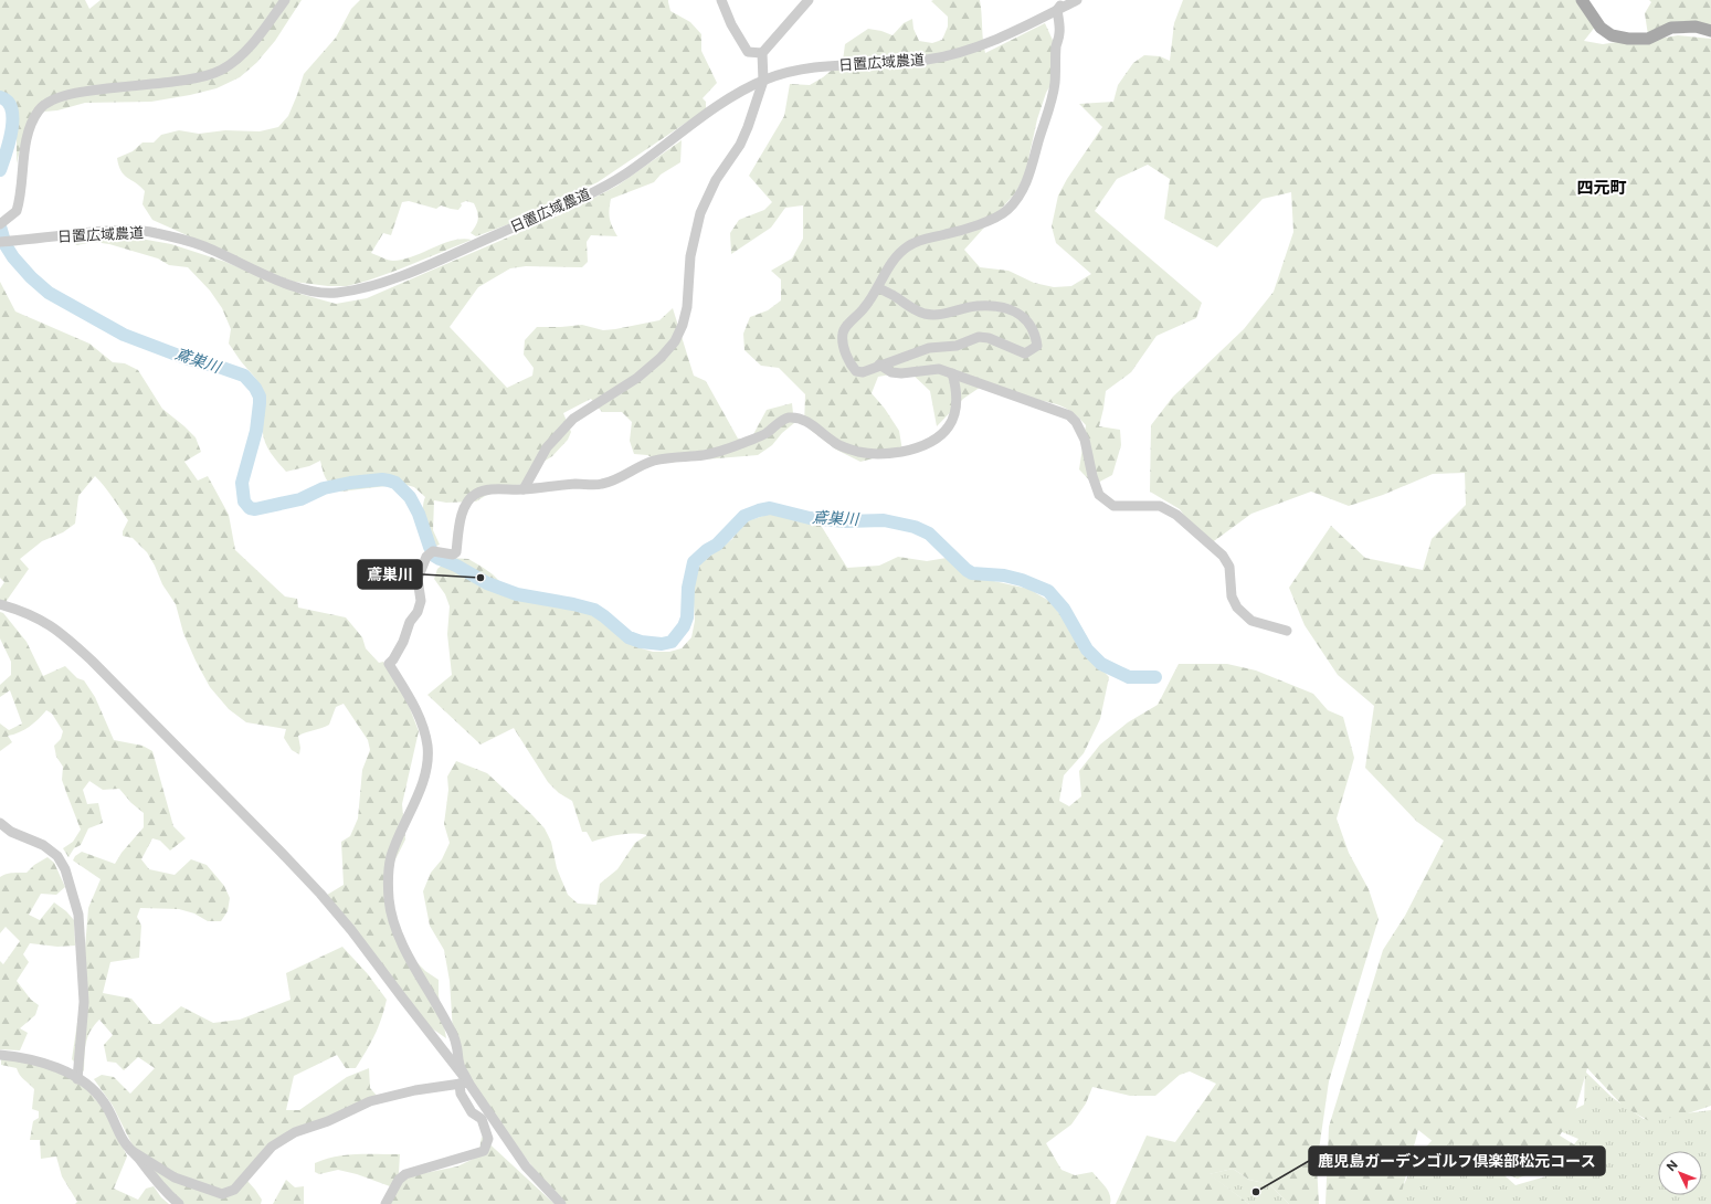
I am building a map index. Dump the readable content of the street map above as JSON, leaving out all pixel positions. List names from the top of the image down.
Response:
{
  "streets": {
    "street": ["日置広域農道"]
  },
  "districts": ["四元町"],
  "water": ["鳶巣川"],
  "places": ["鳶巣川", "鹿児島ガーデンゴルフ倶楽部松元コース"],
  "north": "top left"
}
